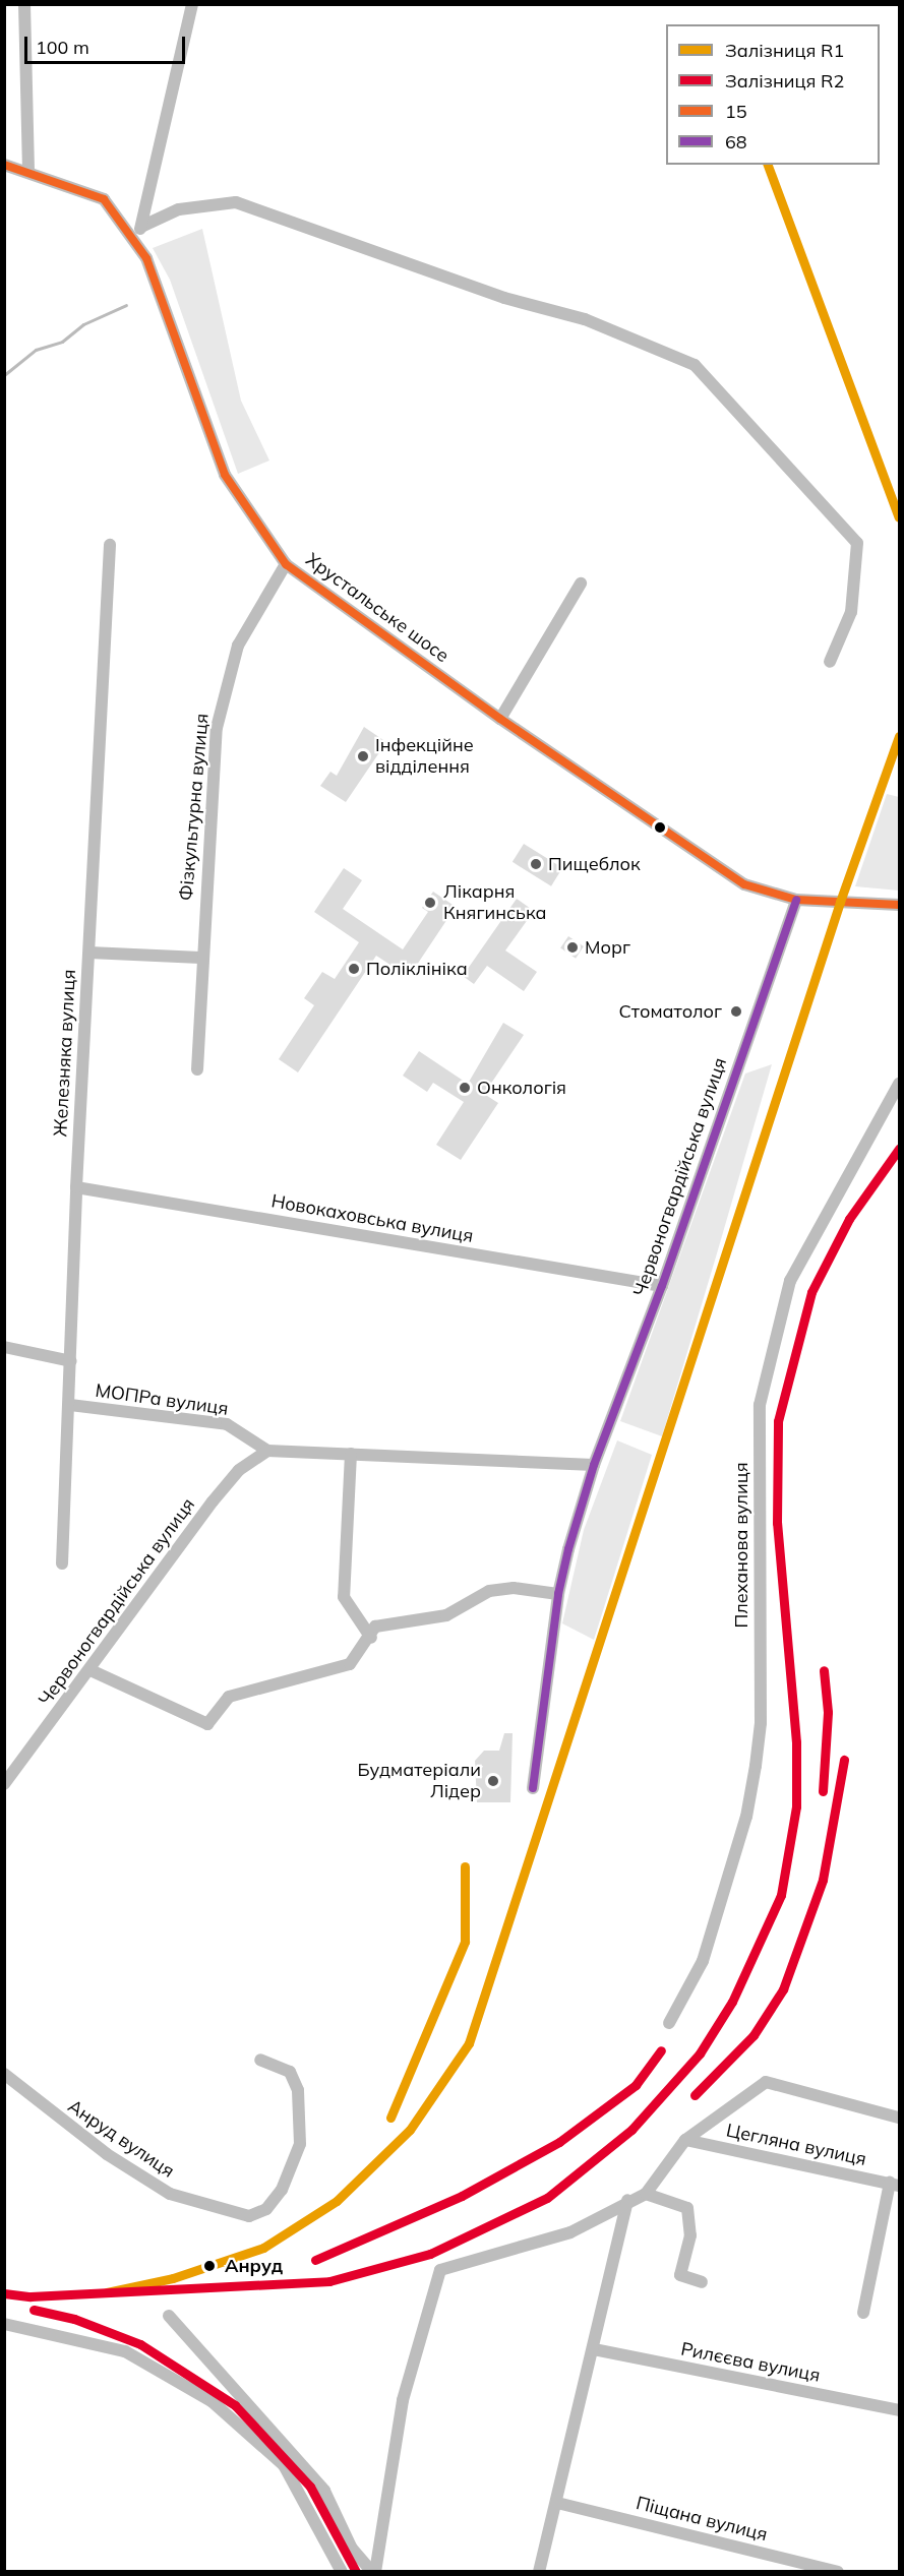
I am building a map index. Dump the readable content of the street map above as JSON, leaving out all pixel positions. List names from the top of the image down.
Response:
{
  "streets": {
    "street": [
      "Хрустальське шосе",
      "Фізкультурна вулиця",
      "Железняка вулиця",
      "Червоногвардійська вулиця",
      "Новокаховська вулиця",
      "МОПРа вулиця",
      "Плеханова вулиця",
      "Анруд вулиця",
      "Цегляна вулиця",
      "Рилєєва вулиця",
      "Піщана вулиця"
    ]
  },
  "crossings": [
    ["Хрустальське шосе", "Фізкультурна вулиця"],
    ["Хрустальське шосе", "Червоногвардійська вулиця"],
    ["Железняка вулиця", "Новокаховська вулиця"],
    ["Железняка вулиця", "МОПРа вулиця"],
    ["Червоногвардійська вулиця", "Новокаховська вулиця"],
    ["Червоногвардійська вулиця", "МОПРа вулиця"]
  ],
  "places": [
    "Інфекційне відділення",
    "Пищеблок",
    "Лікарня Княгинська",
    "Морг",
    "Поліклініка",
    "Стоматолог",
    "Онкологія",
    "Будматеріали Лідер",
    "Анруд"
  ],
  "lines": [
    "rail line R1",
    "transit line 15",
    "transit line 68",
    "rail line R2"
  ],
  "legend": [
    "Залізниця R1",
    "Залізниця R2",
    "15",
    "68"
  ],
  "scale_bar": "100 m"
}
